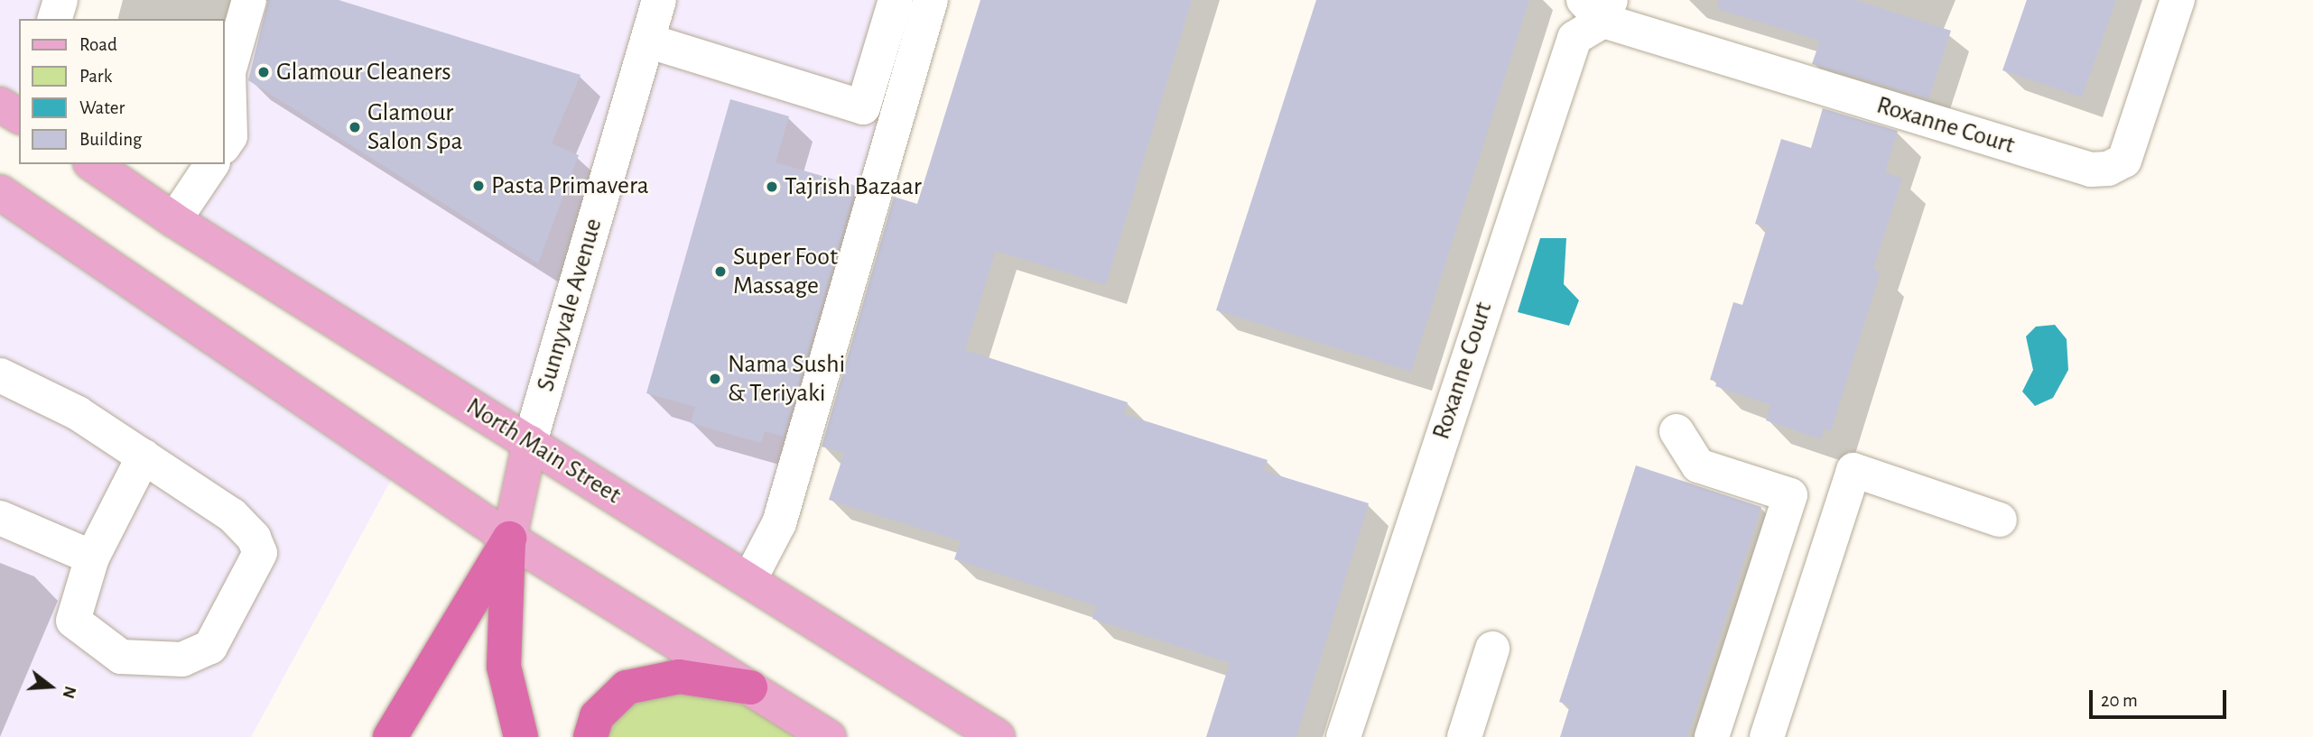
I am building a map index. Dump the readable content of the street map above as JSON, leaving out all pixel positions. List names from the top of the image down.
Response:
{
  "streets": {
    "main road": ["Sunnyvale Avenue", "North Main Street"],
    "street": ["Roxanne Court"]
  },
  "crossings": [
    ["Sunnyvale Avenue", "North Main Street"]
  ],
  "places": [
    "Glamour Cleaners",
    "Glamour Salon Spa",
    "Pasta Primavera",
    "Tajrish Bazaar",
    "Super Foot Massage",
    "Nama Sushi & Teriyaki"
  ],
  "legend": [
    "Road",
    "Park",
    "Water",
    "Building"
  ],
  "scale_bar": "20 m",
  "north": "right"
}
